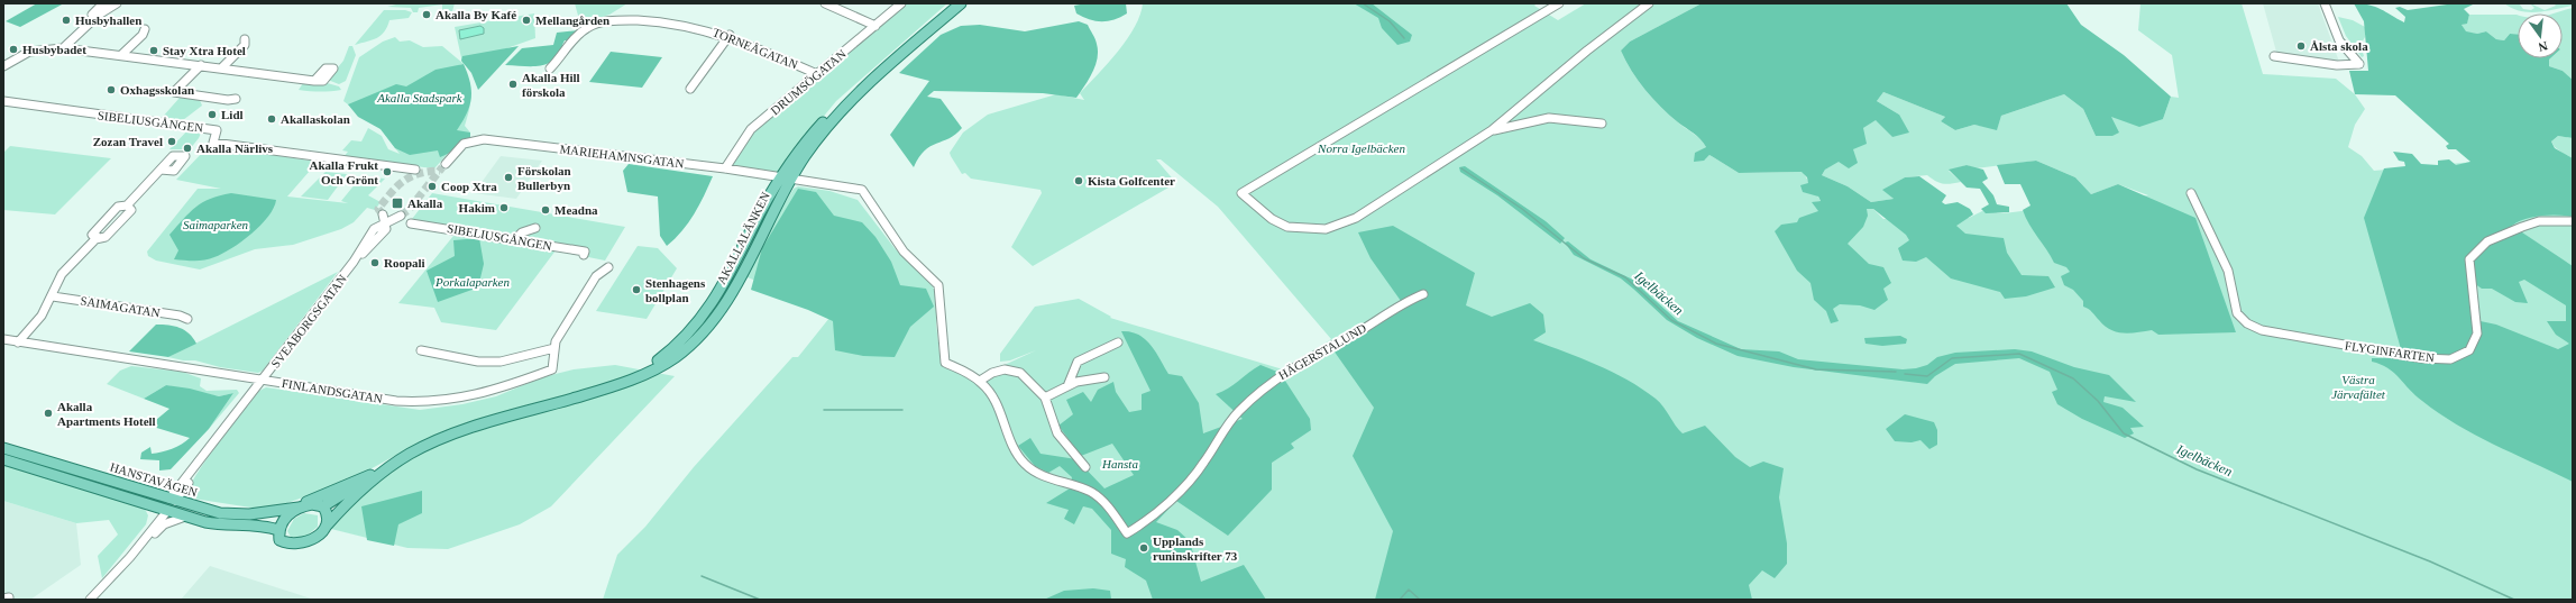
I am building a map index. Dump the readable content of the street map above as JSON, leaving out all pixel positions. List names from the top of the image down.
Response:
{
  "streets": {
    "main road": ["AKALLALÄNKEN", "HANSTAVÄGEN"],
    "street": [
      "TORNEÅGATAN",
      "DRUMSÖGATAN",
      "SIBELIUSGÅNGEN",
      "MARIEHAMNSGATAN",
      "SAIMAGATAN",
      "SVEABORGSGATAN",
      "HÄGERSTALUND",
      "FLYGINFARTEN",
      "FINLANDSGATAN"
    ]
  },
  "crossings": [
    ["TORNEÅGATAN", "DRUMSÖGATAN"],
    ["DRUMSÖGATAN", "MARIEHAMNSGATAN"],
    ["MARIEHAMNSGATAN", "AKALLALÄNKEN"],
    ["MARIEHAMNSGATAN", "HÄGERSTALUND"],
    ["AKALLALÄNKEN", "HÄGERSTALUND"],
    ["AKALLALÄNKEN", "HANSTAVÄGEN"],
    ["SVEABORGSGATAN", "FINLANDSGATAN"],
    ["SVEABORGSGATAN", "HANSTAVÄGEN"]
  ],
  "water": ["Igelbäcken"],
  "parks": [
    "Akalla Stadspark",
    "Norra Igelbäcken",
    "Saimaparken",
    "Porkalaparken",
    "Västra Järvafältet",
    "Hansta"
  ],
  "places": {
    "other": [
      "Akalla By Kafé",
      "Husbyhallen",
      "Mellangården",
      "Ålsta skola",
      "Husbybadet",
      "Stay Xtra Hotel",
      "Akalla Hill förskola",
      "Oxhagsskolan",
      "Lidl",
      "Akallaskolan",
      "Zozan Travel",
      "Akalla Närlivs",
      "Akalla Frukt Och Grönt",
      "Förskolan Bullerbyn",
      "Kista Golfcenter",
      "Coop Xtra",
      "Hakim",
      "Meadna",
      "Roopali",
      "Stenhagens bollplan",
      "Akalla Apartments Hotell",
      "Upplands runinskrifter 73"
    ],
    "transit": ["Akalla"]
  },
  "north": "bottom"
}
